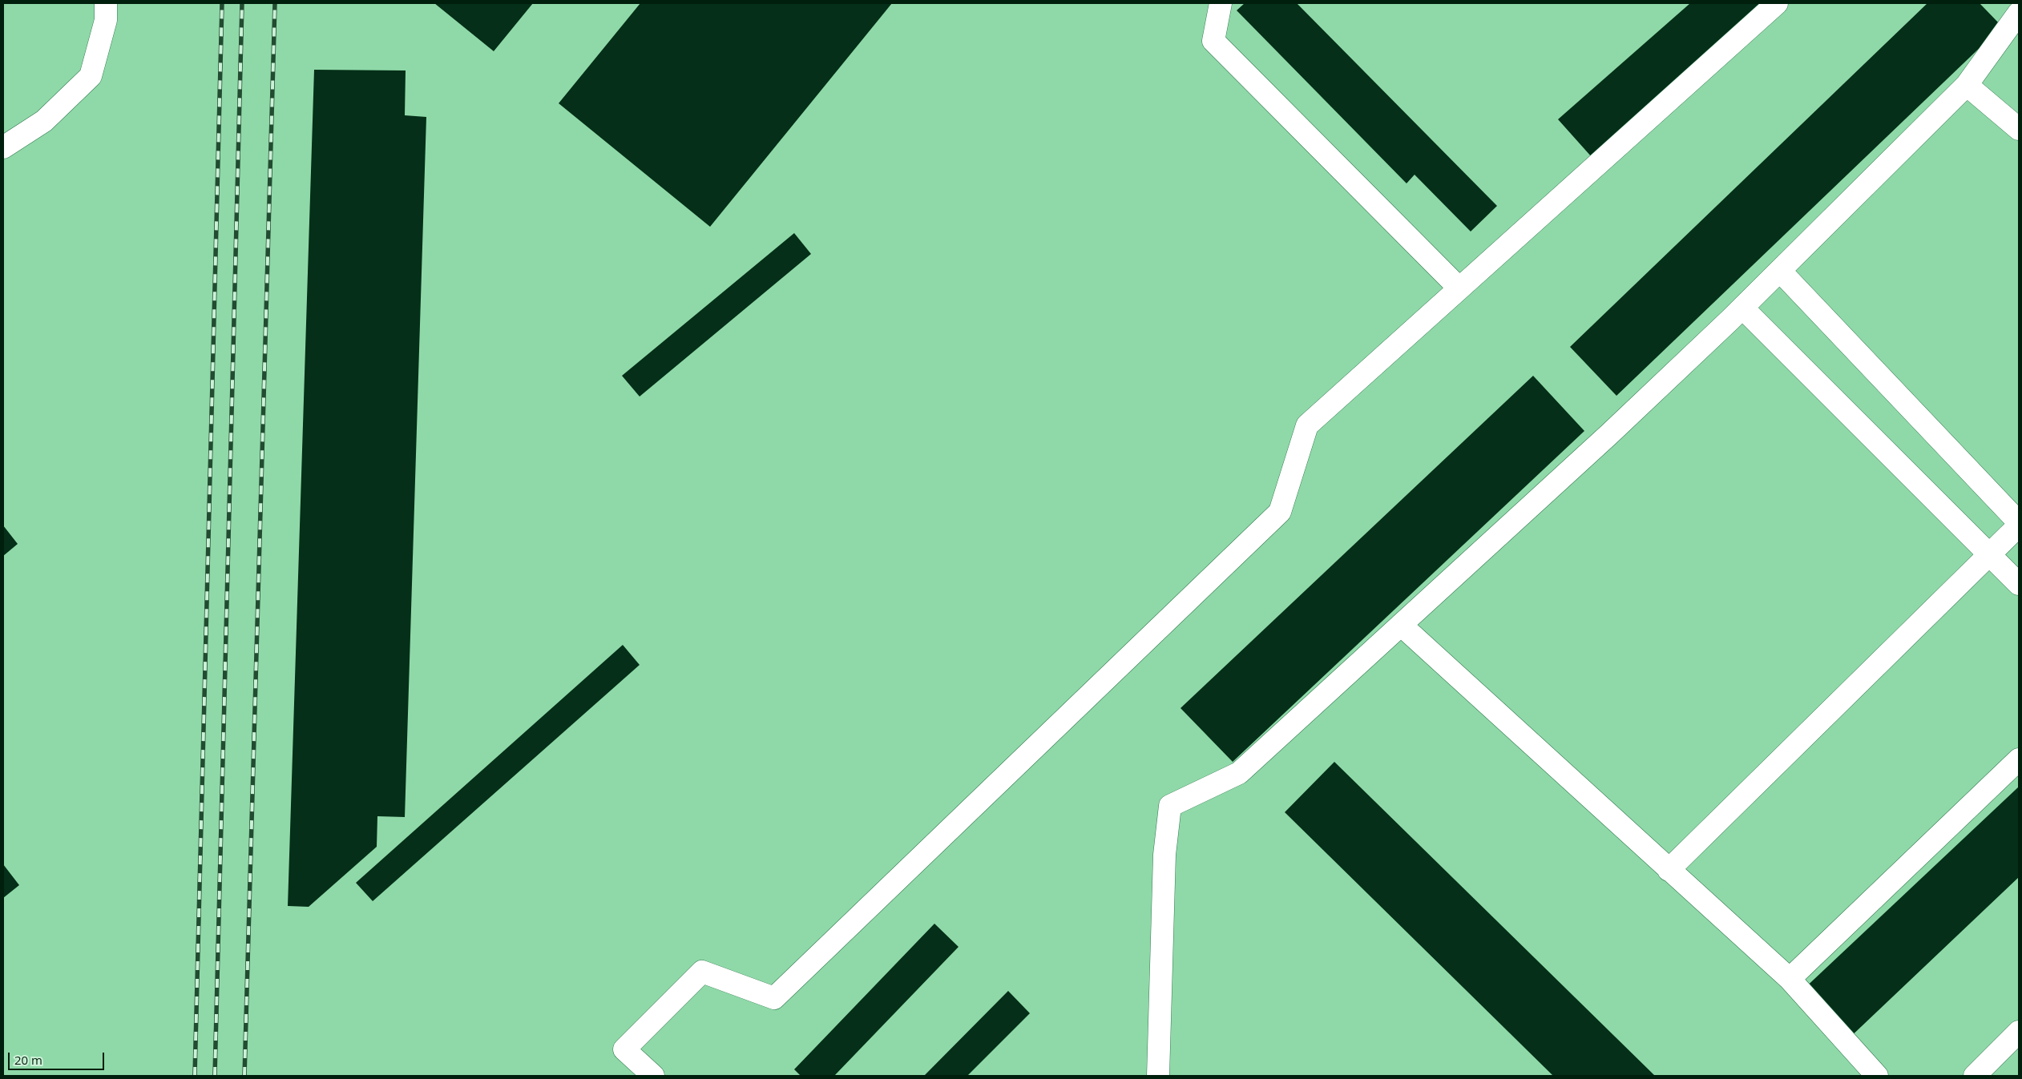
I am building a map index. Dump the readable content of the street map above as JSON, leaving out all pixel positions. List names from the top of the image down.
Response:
{
  "scale_bar": "20 m"
}
